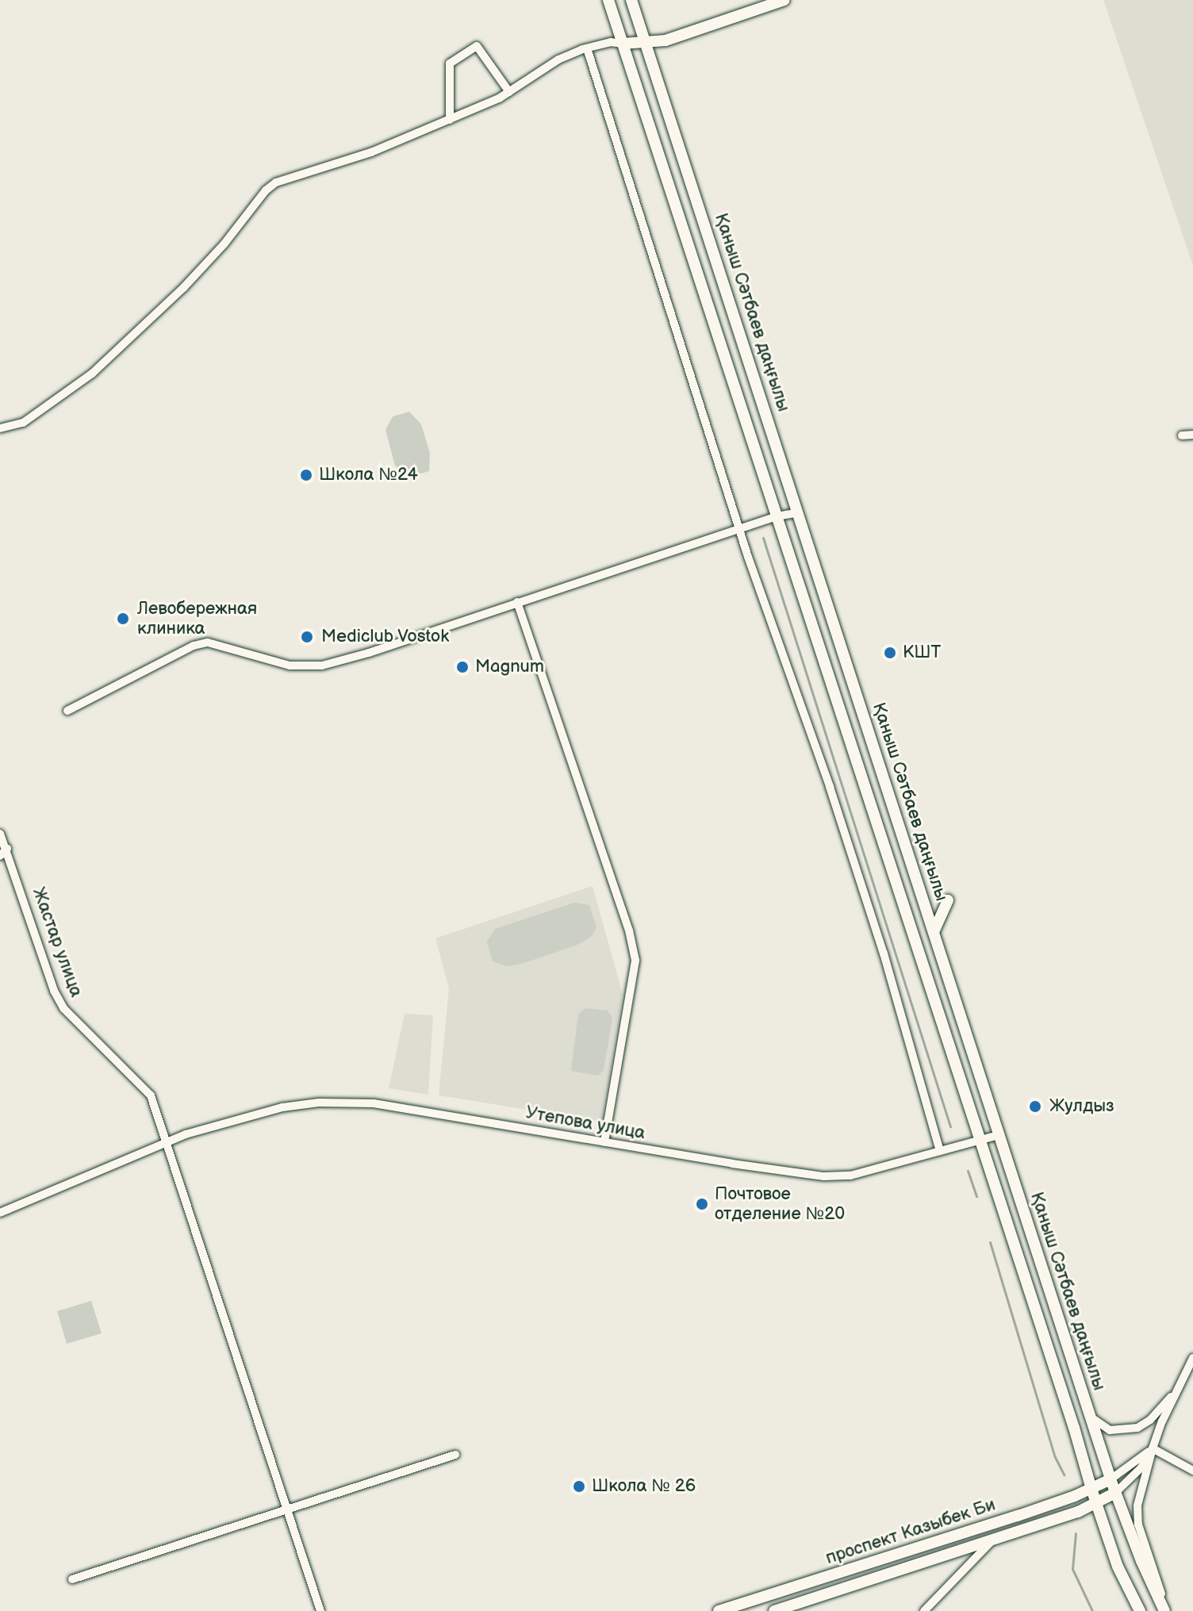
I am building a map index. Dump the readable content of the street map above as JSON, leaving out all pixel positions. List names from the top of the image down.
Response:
{
  "streets": {
    "main road": ["Қаныш Сәтбаев даңғылы", "проспект Казыбек Би"],
    "street": ["Жастар улица", "Утепова улица"]
  },
  "crossings": [
    ["Қаныш Сәтбаев даңғылы", "Утепова улица"],
    ["Қаныш Сәтбаев даңғылы", "проспект Казыбек Би"],
    ["Жастар улица", "Утепова улица"]
  ],
  "places": [
    "Школа №24",
    "Левобережная клиника",
    "Mediclub Vostok",
    "КШТ",
    "Magnum",
    "Жулдыз",
    "Почтовое отделение №20",
    "Школа № 26"
  ]
}
